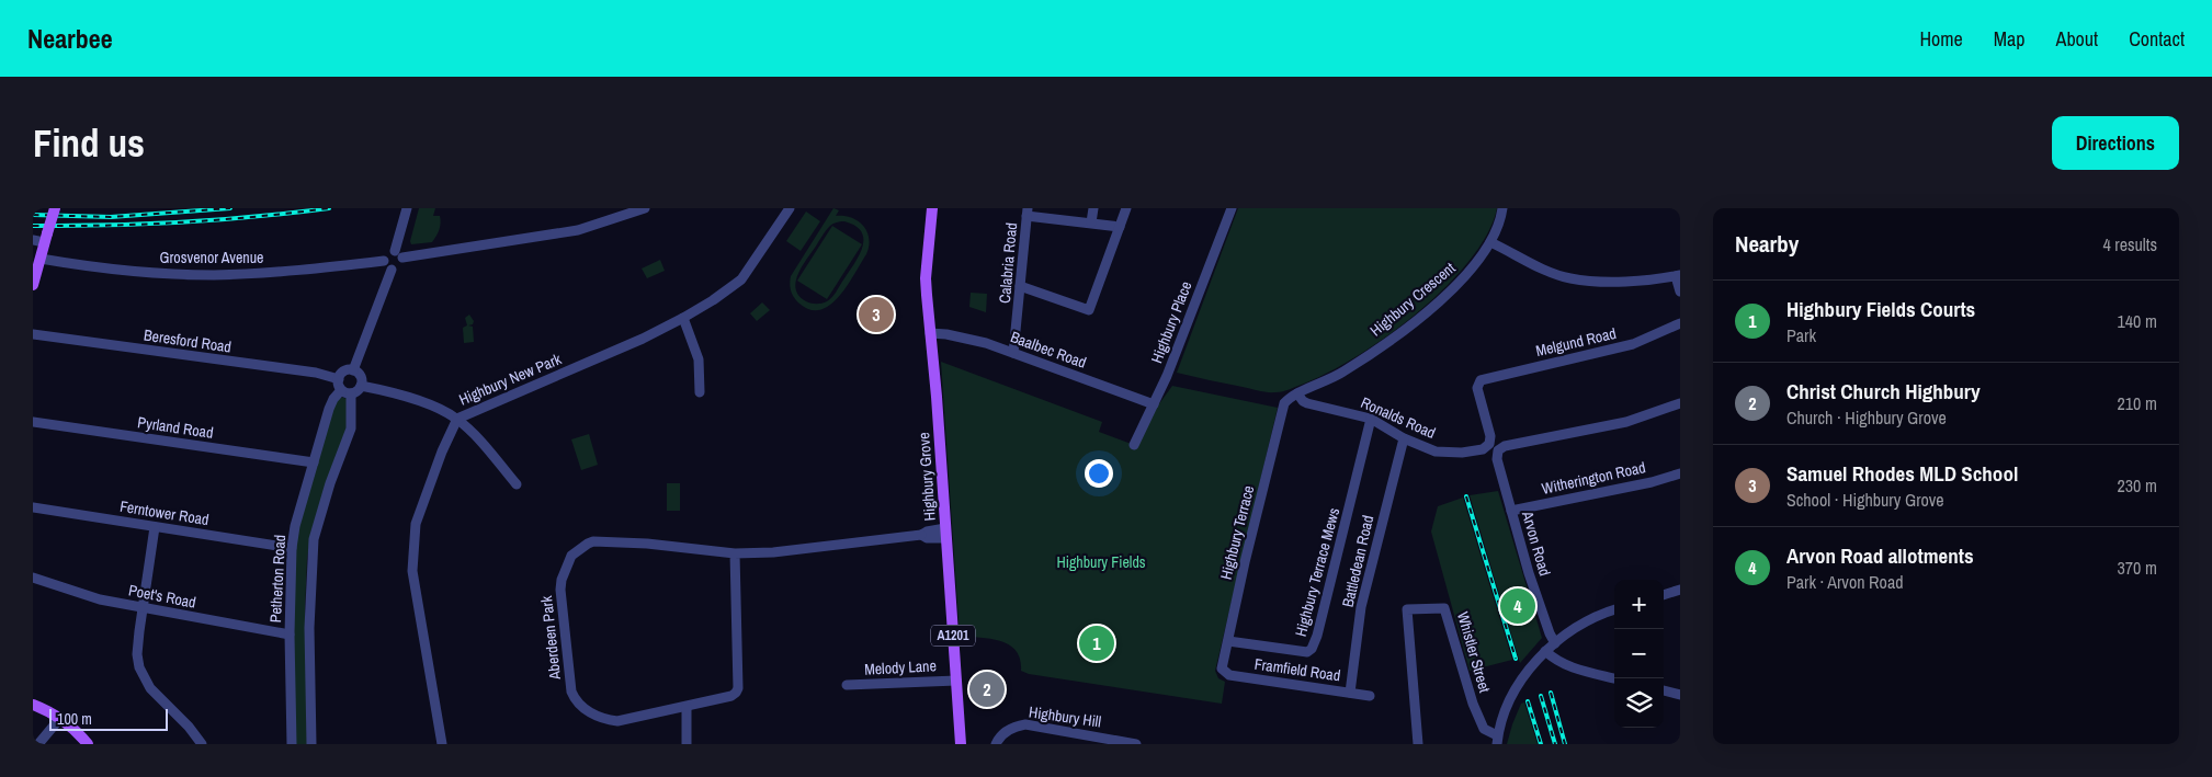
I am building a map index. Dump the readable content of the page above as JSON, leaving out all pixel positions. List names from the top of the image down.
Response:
{
  "streets": {
    "main road": ["Highbury Grove", "A1201"],
    "street": [
      "Grosvenor Avenue",
      "Calabria Road",
      "Highbury Crescent",
      "Highbury Place",
      "Beresford Road",
      "Melgund Road",
      "Baalbec Road",
      "Highbury New Park",
      "Ronalds Road",
      "Pyrland Road",
      "Witherington Road",
      "Ferntower Road",
      "Highbury Terrace",
      "Arvon Road",
      "Battledean Road",
      "Highbury Terrace Mews",
      "Petherton Road",
      "Poet's Road",
      "Aberdeen Park",
      "Whistler Street",
      "Melody Lane",
      "Framfield Road",
      "Highbury Hill"
    ]
  },
  "crossings": [
    ["Calabria Road", "Baalbec Road"],
    ["Highbury Crescent", "Ronalds Road"],
    ["Highbury Crescent", "Highbury Terrace"],
    ["Highbury Place", "Baalbec Road"],
    ["Beresford Road", "Petherton Road"],
    ["Melgund Road", "Ronalds Road"],
    ["Baalbec Road", "Highbury Grove"],
    ["Ronalds Road", "Battledean Road"],
    ["Ronalds Road", "Highbury Terrace Mews"],
    ["Pyrland Road", "Petherton Road"],
    ["Highbury Grove", "Aberdeen Park"],
    ["Highbury Grove", "Melody Lane"],
    ["Witherington Road", "Arvon Road"],
    ["Ferntower Road", "Petherton Road"],
    ["Highbury Terrace", "Highbury Terrace Mews"],
    ["Highbury Terrace", "Framfield Road"],
    ["Battledean Road", "Framfield Road"],
    ["Petherton Road", "Poet's Road"]
  ],
  "parks": ["Highbury Fields"],
  "scale_bar": "100 m",
  "page": {
    "header": "Nearbee",
    "nav": [
      "Home",
      "Map",
      "About",
      "Contact"
    ],
    "buttons": "Directions",
    "title": "Find us",
    "heading": ["Nearby", "4 results"],
    "list": [
      {
        "mark": "1",
        "name": "Highbury Fields Courts",
        "note": "Park",
        "value": "140 m"
      },
      {
        "mark": "2",
        "name": "Christ Church Highbury",
        "note": "Church · Highbury Grove",
        "value": "210 m"
      },
      {
        "mark": "3",
        "name": "Samuel Rhodes MLD School",
        "note": "School · Highbury Grove",
        "value": "230 m"
      },
      {
        "mark": "4",
        "name": "Arvon Road allotments",
        "note": "Park · Arvon Road",
        "value": "370 m"
      }
    ],
    "pins": [
      "3",
      "4",
      "1",
      "2"
    ],
    "map_buttons": ["+", "−"],
    "scale": "100 m"
  }
}
